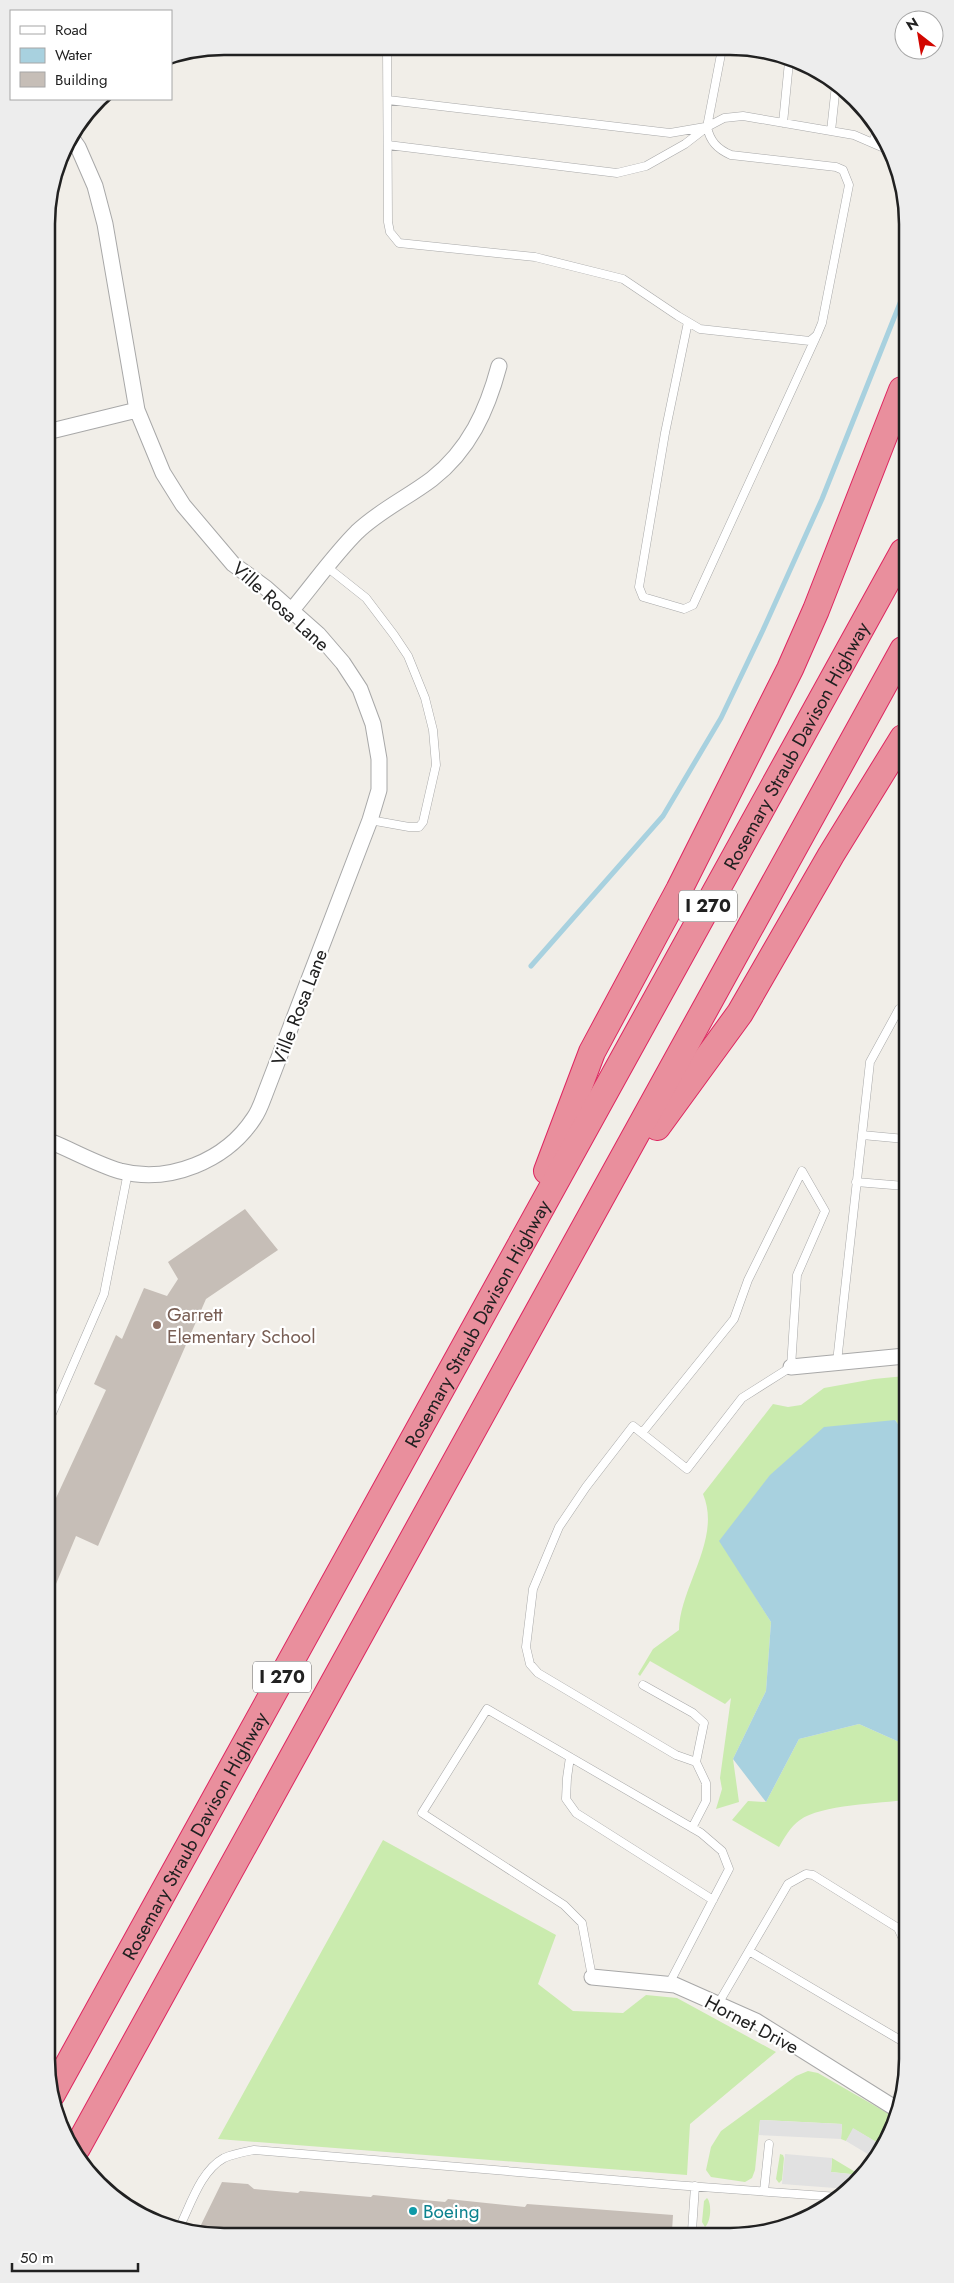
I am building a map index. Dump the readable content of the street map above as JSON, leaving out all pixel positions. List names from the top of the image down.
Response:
{
  "streets": {
    "highway": ["Rosemary Straub Davison Highway", "I 270"],
    "street": ["Ville Rosa Lane", "Hornet Drive"]
  },
  "places": ["Garrett Elementary School", "Boeing"],
  "legend": ["Road", "Water", "Building"],
  "scale_bar": "50 m",
  "north": "top left"
}
